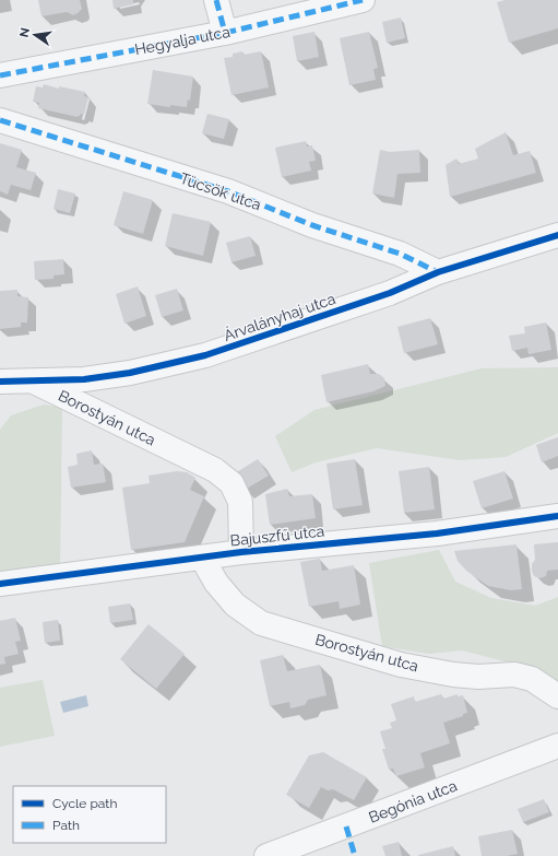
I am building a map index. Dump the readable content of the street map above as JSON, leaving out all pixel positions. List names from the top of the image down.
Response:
{
  "streets": {
    "street": [
      "Hegyalja utca",
      "Tücsök utca",
      "Árvalányhaj utca",
      "Borostyán utca",
      "Bajuszfű utca",
      "Begónia utca"
    ]
  },
  "crossings": [
    ["Tücsök utca", "Árvalányhaj utca"],
    ["Árvalányhaj utca", "Borostyán utca"],
    ["Borostyán utca", "Bajuszfű utca"]
  ],
  "legend": ["Cycle path", "Path"],
  "north": "left"
}
